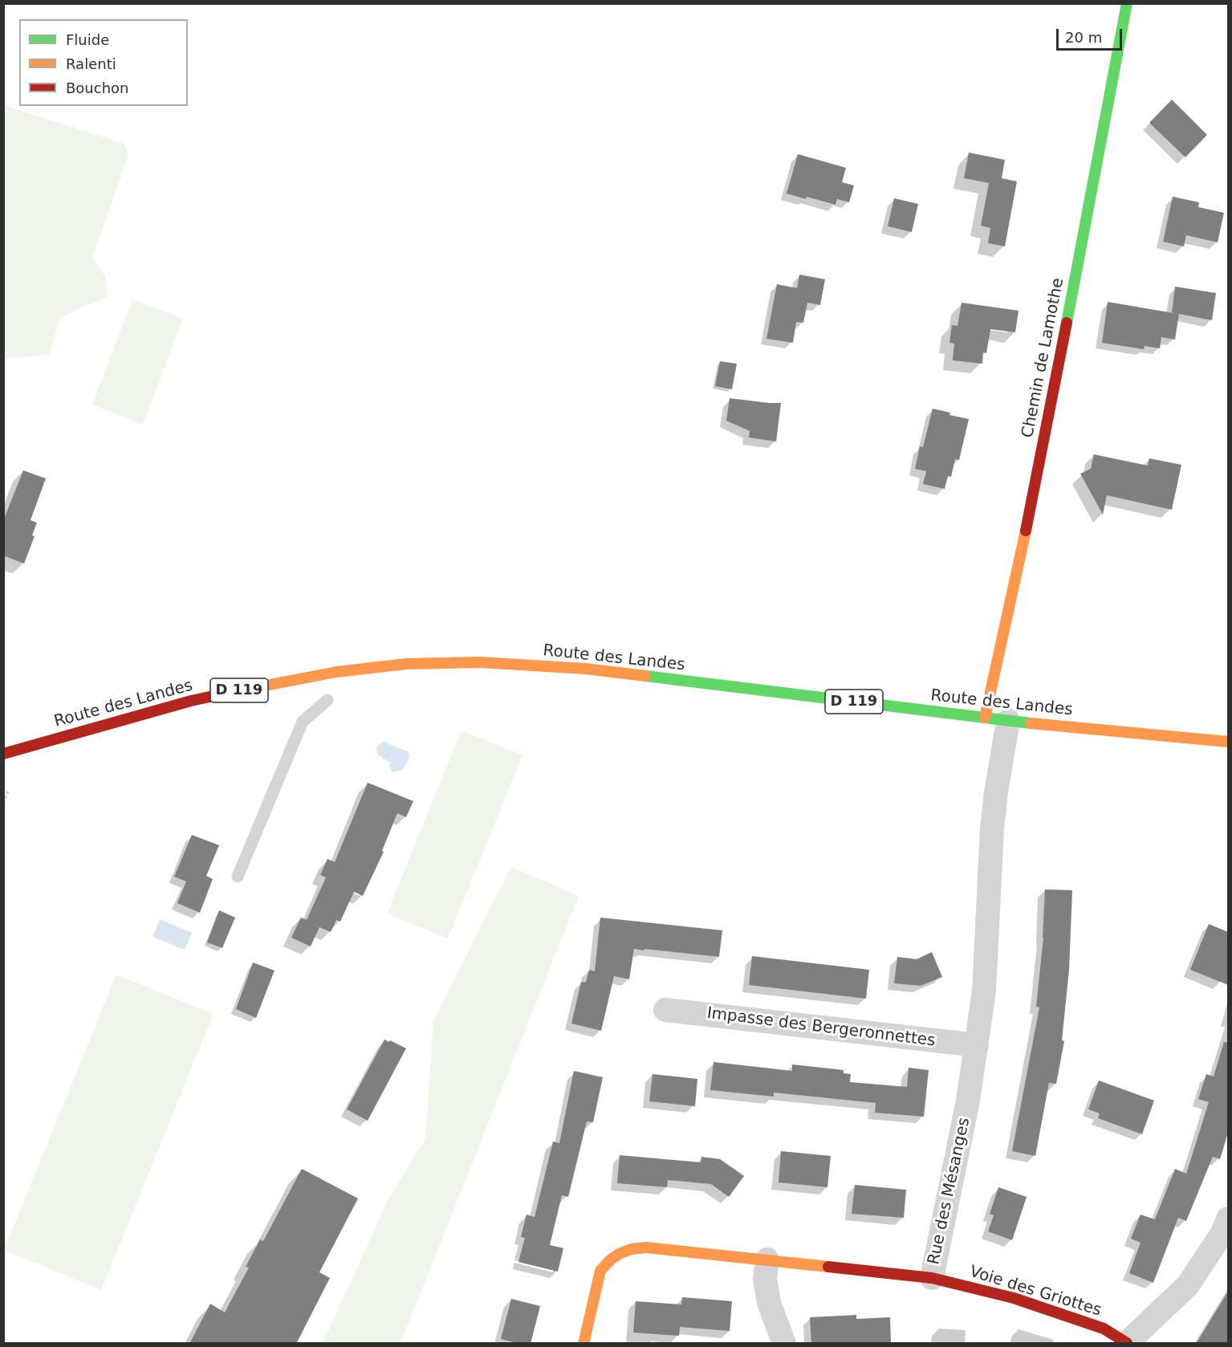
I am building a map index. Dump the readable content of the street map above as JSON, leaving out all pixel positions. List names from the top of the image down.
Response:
{
  "streets": {
    "street": [
      "Chemin de Lamothe",
      "Route des Landes",
      "D 119",
      "Impasse des Bergeronnettes",
      "Rue des Mésanges",
      "Voie des Griottes"
    ]
  },
  "crossings": [
    ["Chemin de Lamothe", "Route des Landes"],
    ["Route des Landes", "Rue des Mésanges"],
    ["Impasse des Bergeronnettes", "Rue des Mésanges"],
    ["Rue des Mésanges", "Voie des Griottes"]
  ],
  "legend": ["Fluide", "Ralenti", "Bouchon"],
  "scale_bar": "20 m"
}
